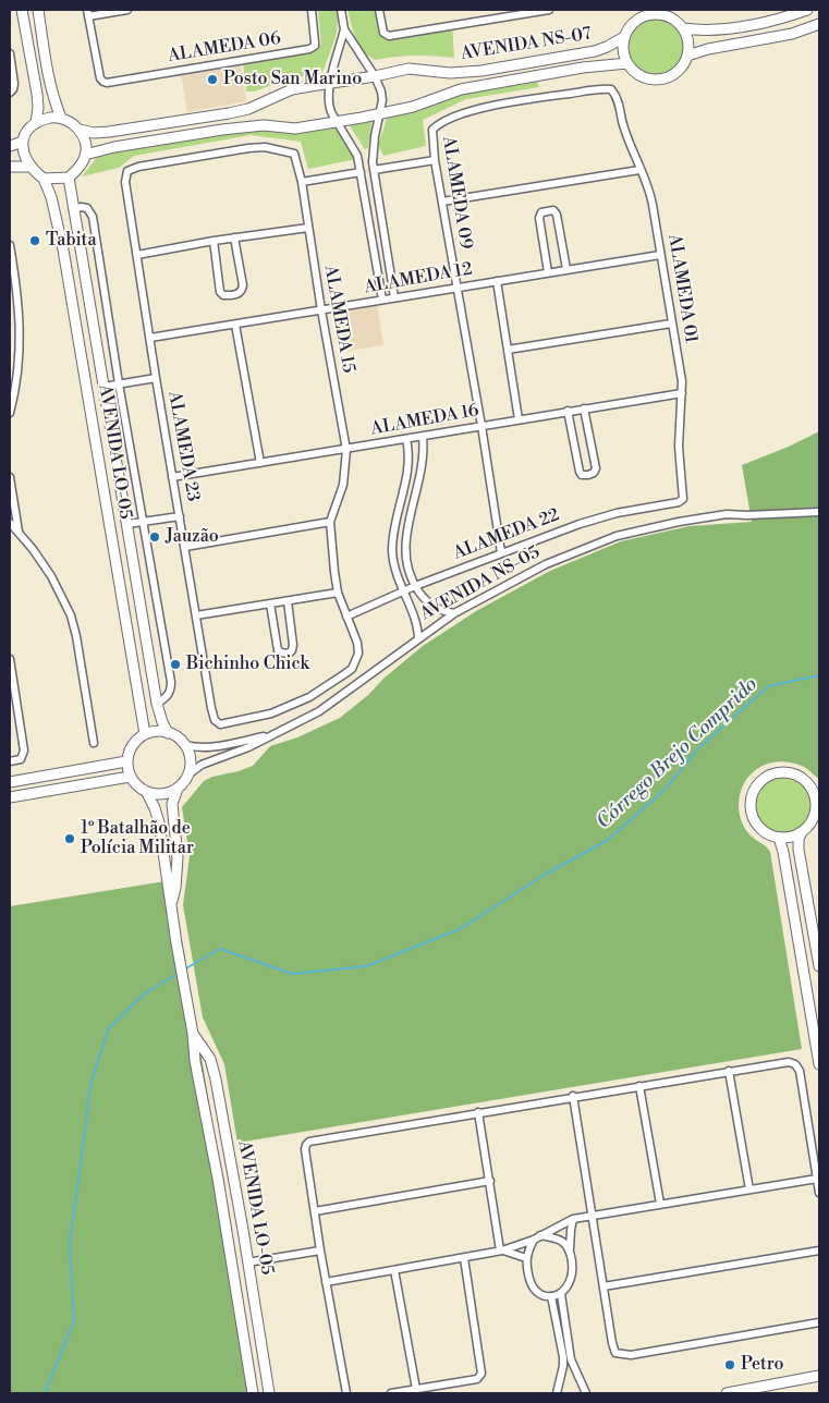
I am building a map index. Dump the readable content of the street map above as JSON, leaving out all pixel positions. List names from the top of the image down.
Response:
{
  "streets": {
    "main road": ["AVENIDA NS-07", "AVENIDA LO-05"],
    "street": [
      "ALAMEDA 06",
      "ALAMEDA 09",
      "ALAMEDA 12",
      "ALAMEDA 01",
      "ALAMEDA 15",
      "ALAMEDA 16",
      "ALAMEDA 23",
      "ALAMEDA 22",
      "AVENIDA NS-05"
    ]
  },
  "crossings": [
    ["AVENIDA NS-07", "AVENIDA LO-05"],
    ["ALAMEDA 09", "ALAMEDA 12"],
    ["ALAMEDA 09", "ALAMEDA 01"],
    ["ALAMEDA 09", "ALAMEDA 16"],
    ["ALAMEDA 09", "ALAMEDA 22"],
    ["ALAMEDA 12", "ALAMEDA 01"],
    ["ALAMEDA 12", "ALAMEDA 15"],
    ["ALAMEDA 12", "ALAMEDA 23"],
    ["ALAMEDA 01", "ALAMEDA 16"],
    ["ALAMEDA 01", "ALAMEDA 22"],
    ["ALAMEDA 15", "ALAMEDA 16"],
    ["ALAMEDA 15", "ALAMEDA 23"],
    ["ALAMEDA 15", "ALAMEDA 22"],
    ["ALAMEDA 16", "ALAMEDA 23"],
    ["AVENIDA LO-05", "AVENIDA NS-05"]
  ],
  "water": ["Córrego Brejo Comprido"],
  "places": [
    "Posto San Marino",
    "Tabita",
    "Jauzão",
    "Bichinho Chick",
    "1º Batalhão de Polícia Militar",
    "Petro"
  ]
}
